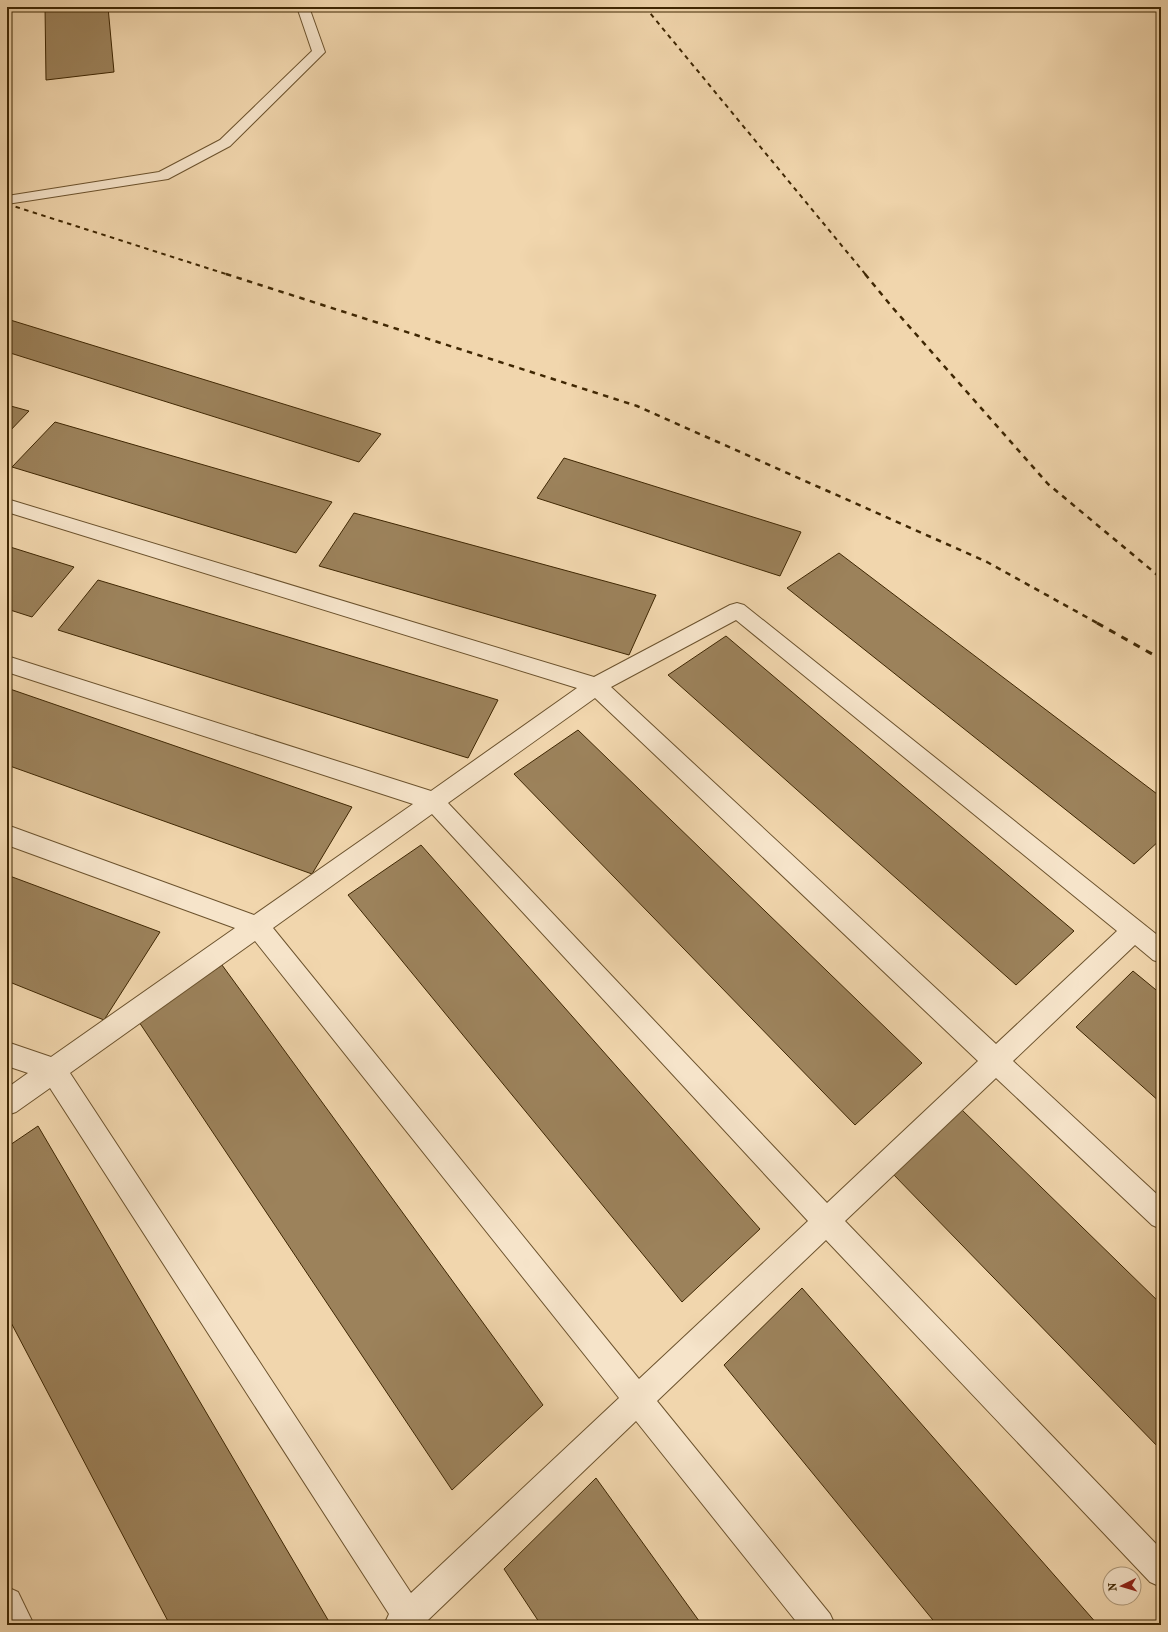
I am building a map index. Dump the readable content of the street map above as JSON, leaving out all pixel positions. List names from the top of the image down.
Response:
{
  "north": "left"
}
